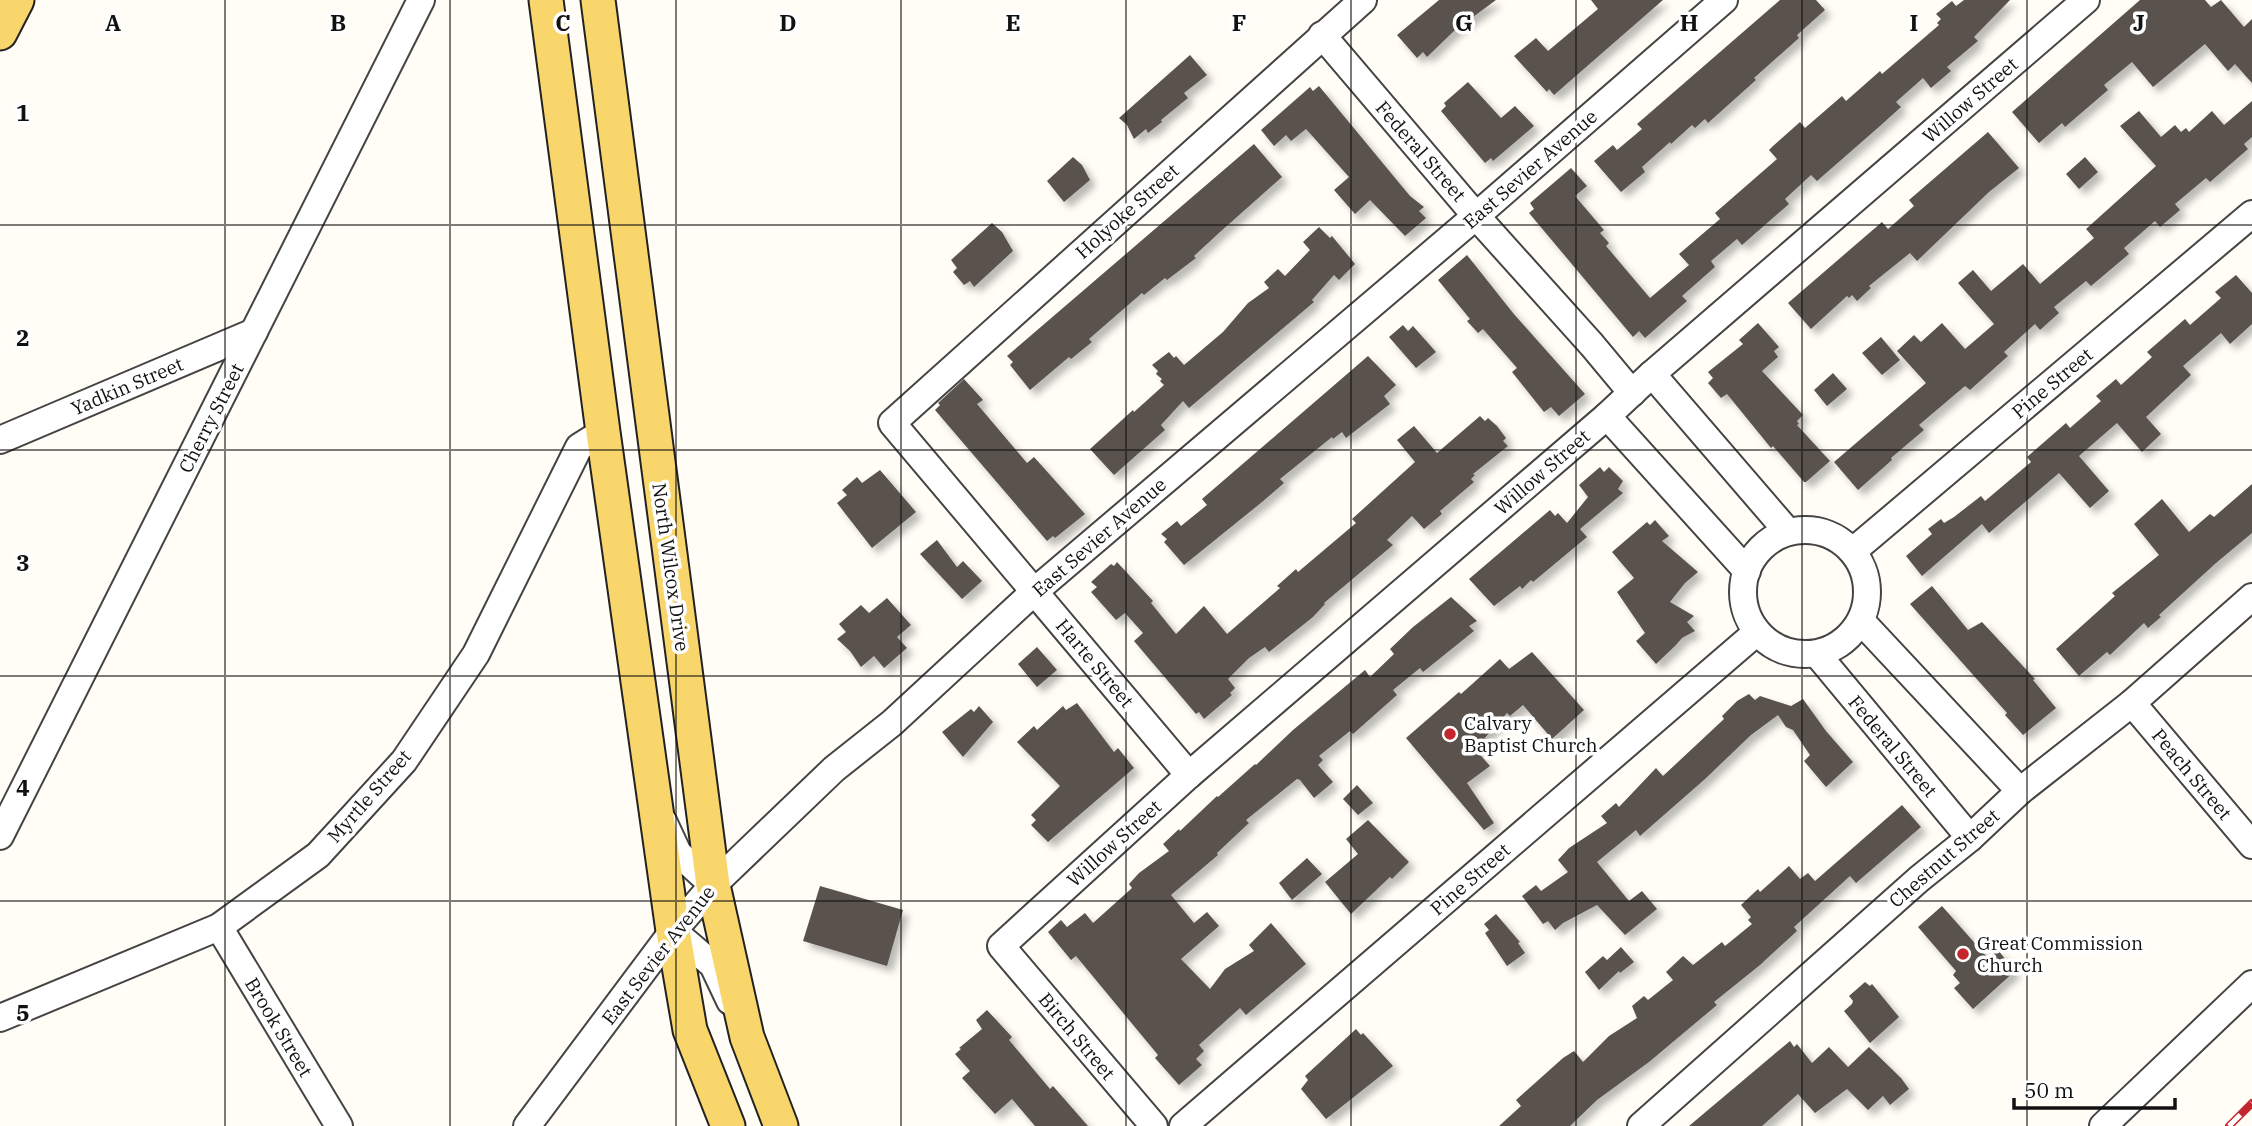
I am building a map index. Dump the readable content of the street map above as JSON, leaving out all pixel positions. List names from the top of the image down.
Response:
{
  "streets": {
    "main road": ["North Wilcox Drive"],
    "street": [
      "Willow Street",
      "Federal Street",
      "East Sevier Avenue",
      "Holyoke Street",
      "Pine Street",
      "Yadkin Street",
      "Cherry Street",
      "Harte Street",
      "Peach Street",
      "Myrtle Street",
      "Chestnut Street",
      "Brook Street",
      "Birch Street"
    ]
  },
  "crossings": [
    ["Willow Street", "Federal Street"],
    ["Willow Street", "Harte Street"],
    ["Willow Street", "Birch Street"],
    ["Federal Street", "East Sevier Avenue"],
    ["Federal Street", "Holyoke Street"],
    ["Federal Street", "Pine Street"],
    ["Federal Street", "Chestnut Street"],
    ["East Sevier Avenue", "North Wilcox Drive"],
    ["East Sevier Avenue", "Harte Street"],
    ["Holyoke Street", "Harte Street"],
    ["Yadkin Street", "Cherry Street"],
    ["Peach Street", "Chestnut Street"],
    ["Myrtle Street", "Brook Street"]
  ],
  "places": ["Calvary Baptist Church", "Great Commission Church"],
  "scale_bar": "50 m",
  "grid": {
    "columns": [
      "A",
      "B",
      "C",
      "D",
      "E",
      "F",
      "G",
      "H",
      "I",
      "J"
    ],
    "rows": [
      "1",
      "2",
      "3",
      "4",
      "5"
    ]
  }
}
